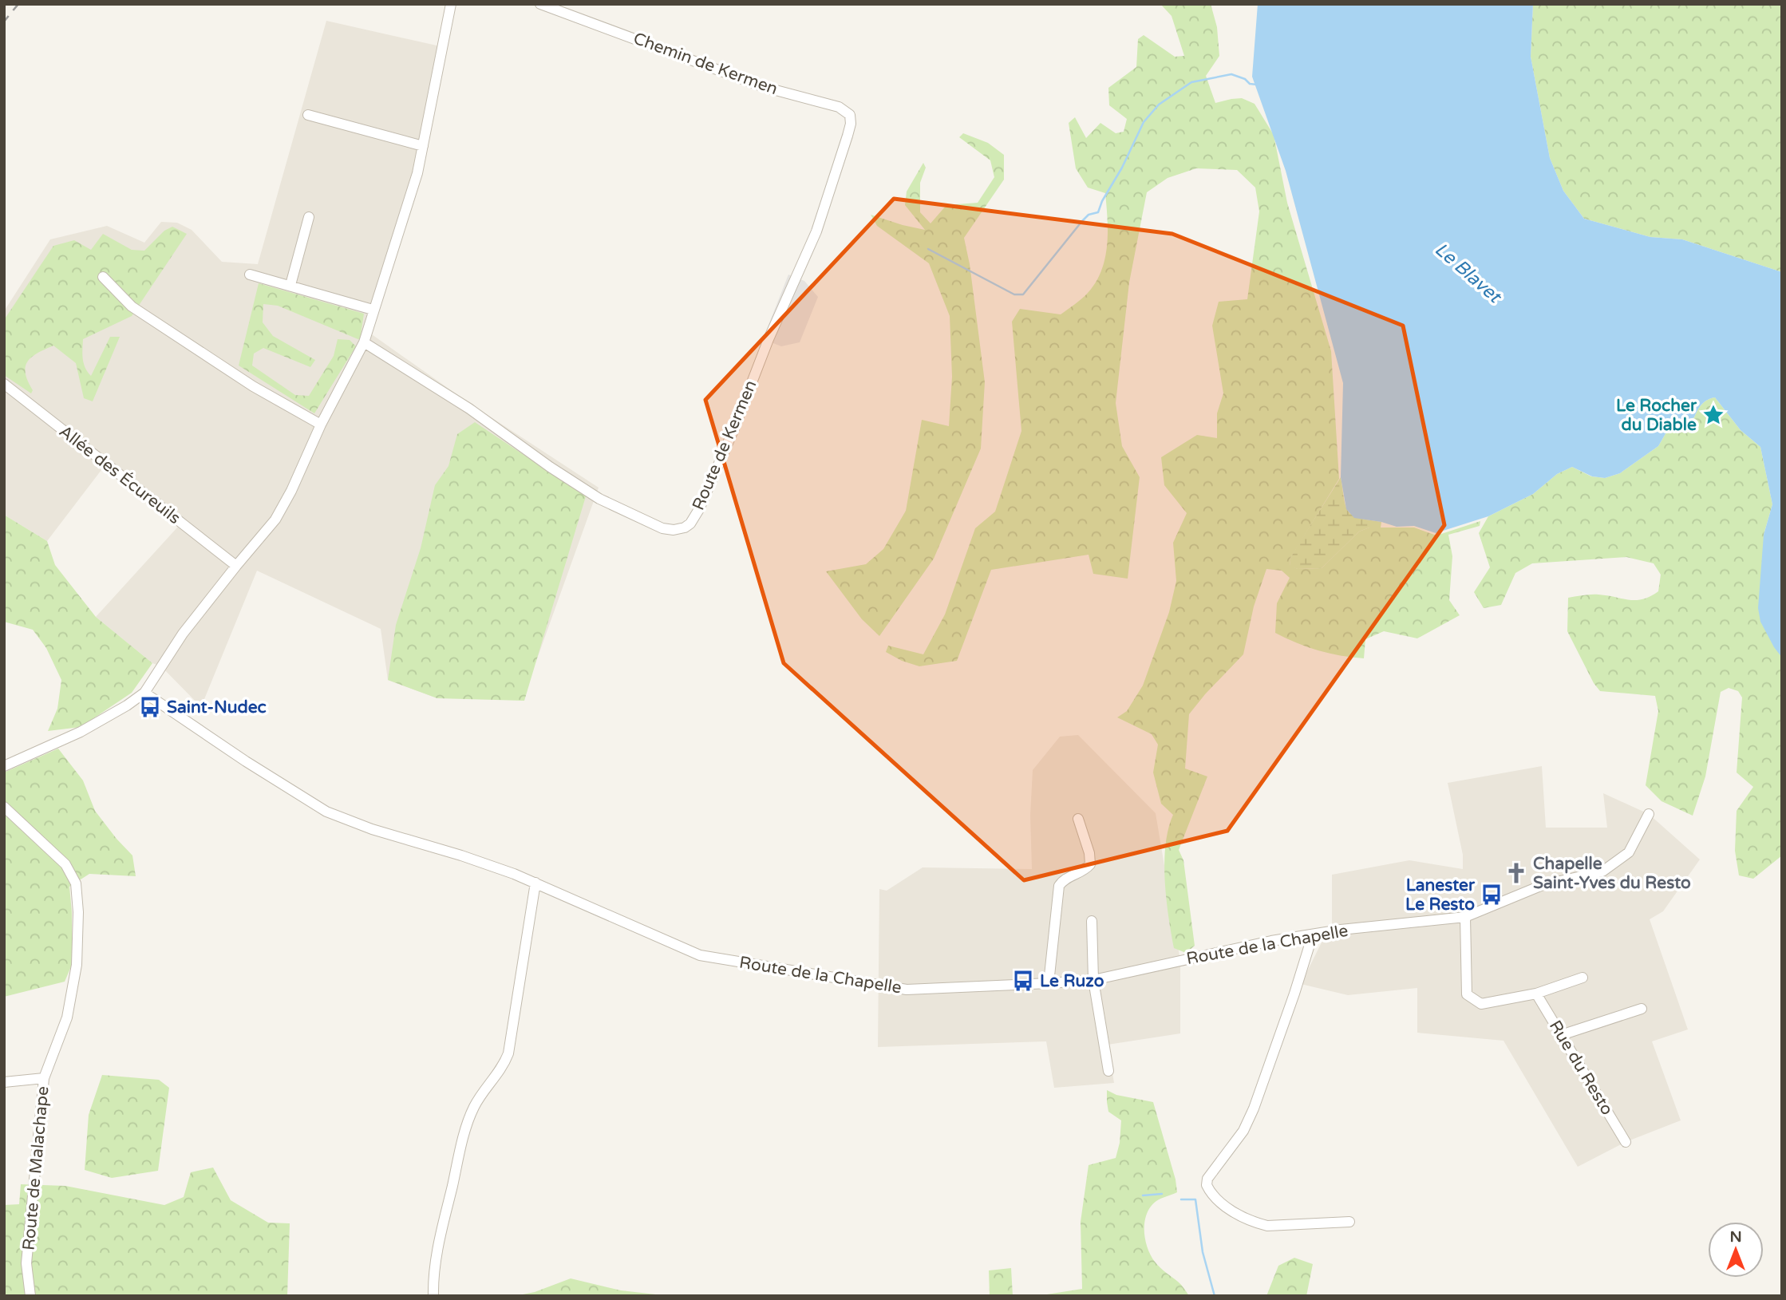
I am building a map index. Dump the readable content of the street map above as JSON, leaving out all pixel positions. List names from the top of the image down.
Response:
{
  "streets": {
    "street": [
      "Chemin de Kermen",
      "Route de Kermen",
      "Allée des Écureuils",
      "Route de la Chapelle",
      "Rue du Resto",
      "Route de Malachape"
    ]
  },
  "crossings": [
    ["Chemin de Kermen", "Route de Kermen"]
  ],
  "water": ["Le Blavet"],
  "places": {
    "place": ["Le Rocher du Diable"],
    "bus stop": ["Saint-Nudec", "Lanester Le Resto", "Le Ruzo"],
    "church": ["Chapelle Saint-Yves du Resto"]
  },
  "north": "top"
}
